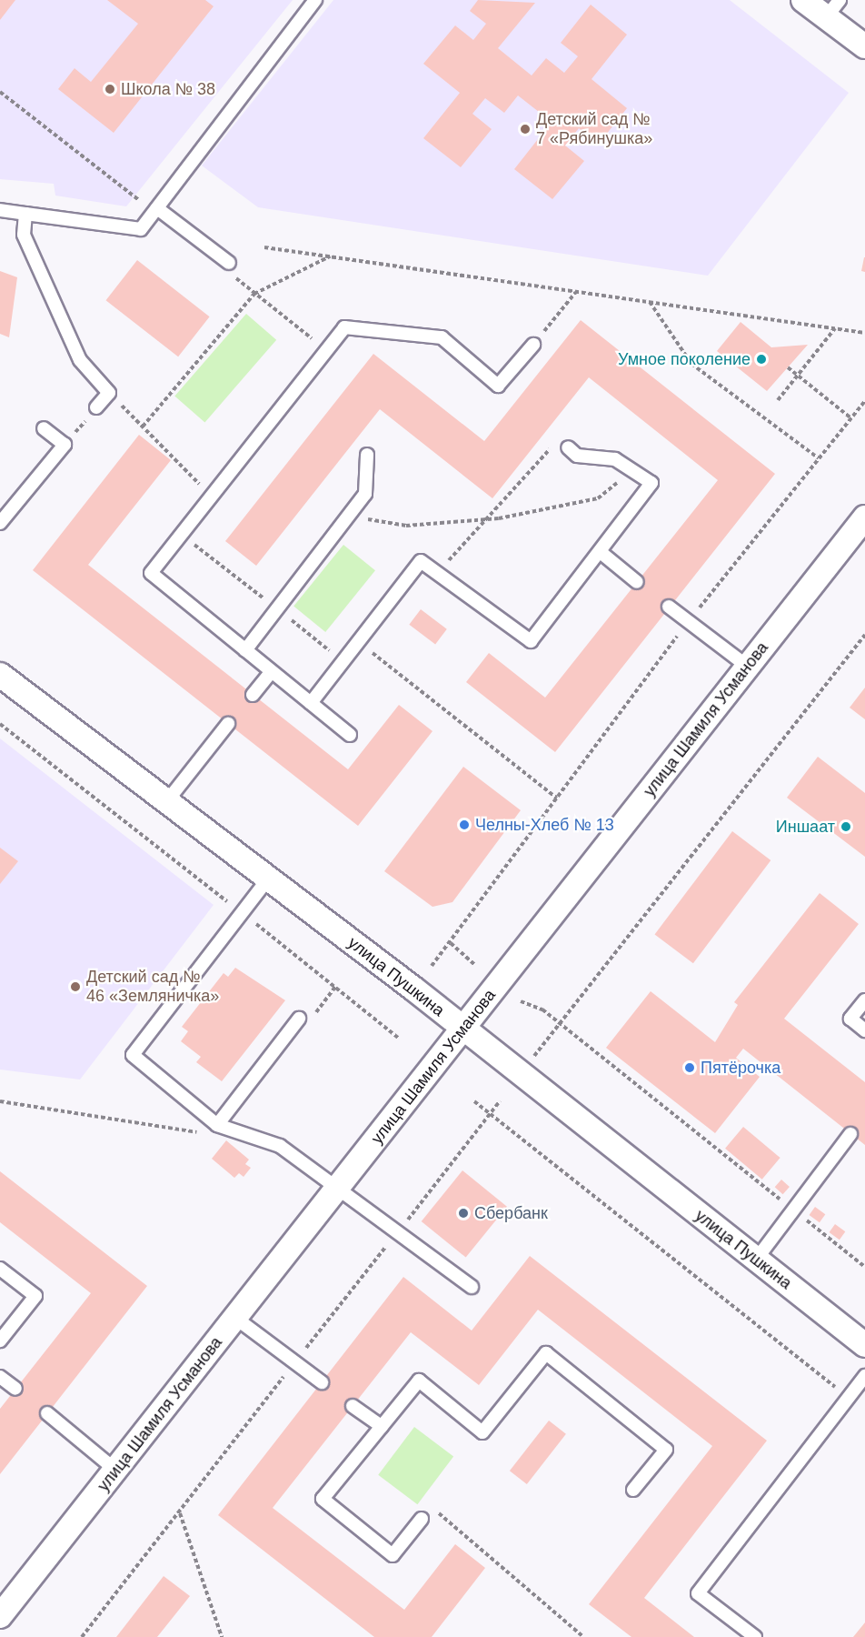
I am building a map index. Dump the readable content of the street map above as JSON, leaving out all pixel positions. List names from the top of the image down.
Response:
{
  "streets": {
    "street": ["улица Шамиля Усманова", "улица Пушкина"]
  },
  "crossings": [
    ["улица Шамиля Усманова", "улица Пушкина"]
  ],
  "places": [
    "Школа № 38",
    "Детский сад № 7 «Рябинушка»",
    "Умное поколение",
    "Челны-Хлеб № 13",
    "Иншаат",
    "Детский сад № 46 «Земляничка»",
    "Пятёрочка",
    "Сбербанк"
  ]
}
